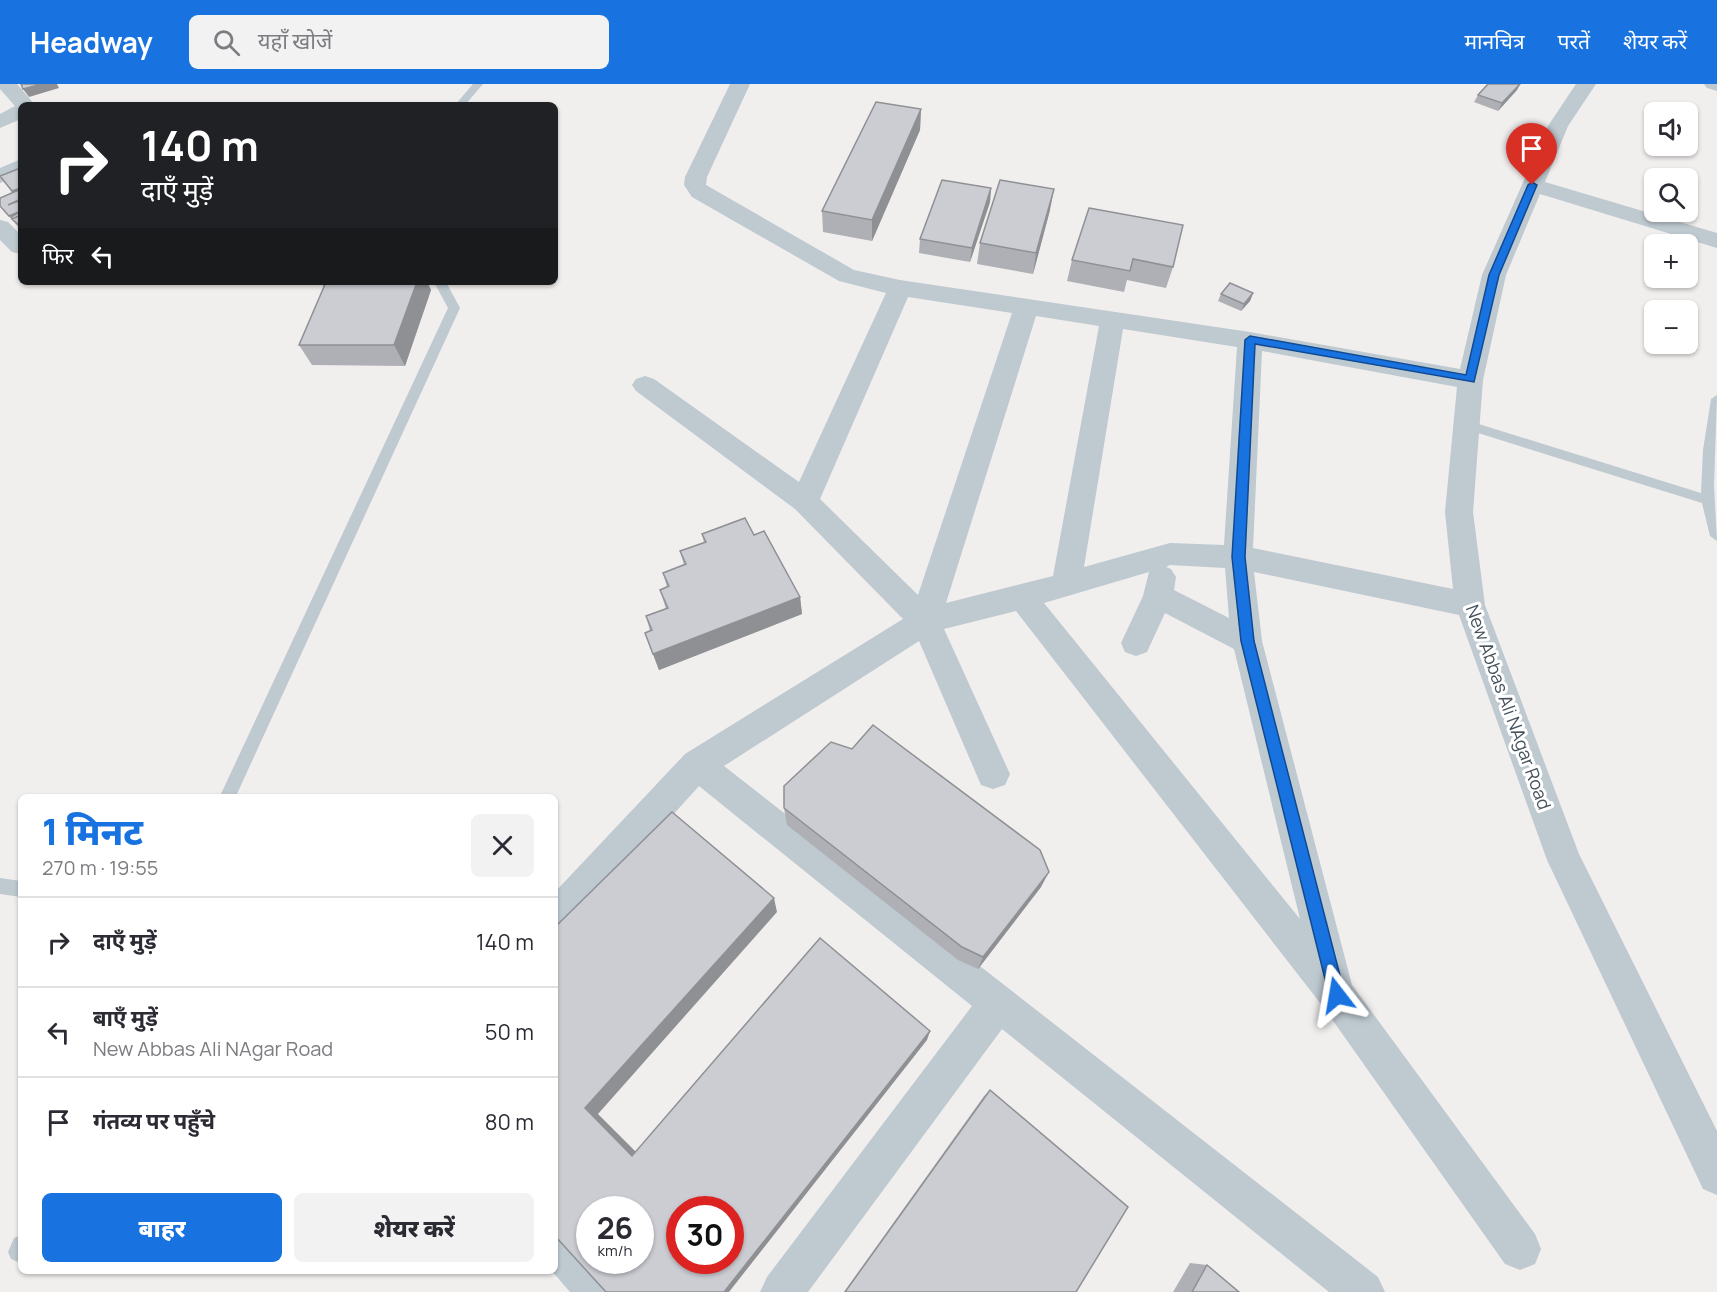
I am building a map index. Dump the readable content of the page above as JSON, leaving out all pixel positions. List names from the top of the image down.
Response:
{
  "streets": {
    "street": ["New Abbas Ali NAgar Road"]
  },
  "page": {
    "header": "Headway",
    "search": "यहाँ खोजें",
    "nav": ["मानचित्र", "परतें", "शेयर करें"],
    "map_buttons": ["+", "−"],
    "turn": ["140 m", "दाएँ मुड़ें"],
    "then": "फिर",
    "heading": ["1 मिनट", "270 m · 19:55"],
    "list": [
      {
        "name": "दाएँ मुड़ें",
        "value": "140 m"
      },
      {
        "name": "बाएँ मुड़ें",
        "note": "New Abbas Ali NAgar Road",
        "value": "50 m"
      },
      {
        "name": "गंतव्य पर पहुँचे",
        "value": "80 m"
      }
    ],
    "buttons": ["बाहर", "शेयर करें"],
    "speed": "26 km/h",
    "limit": "30"
  }
}
